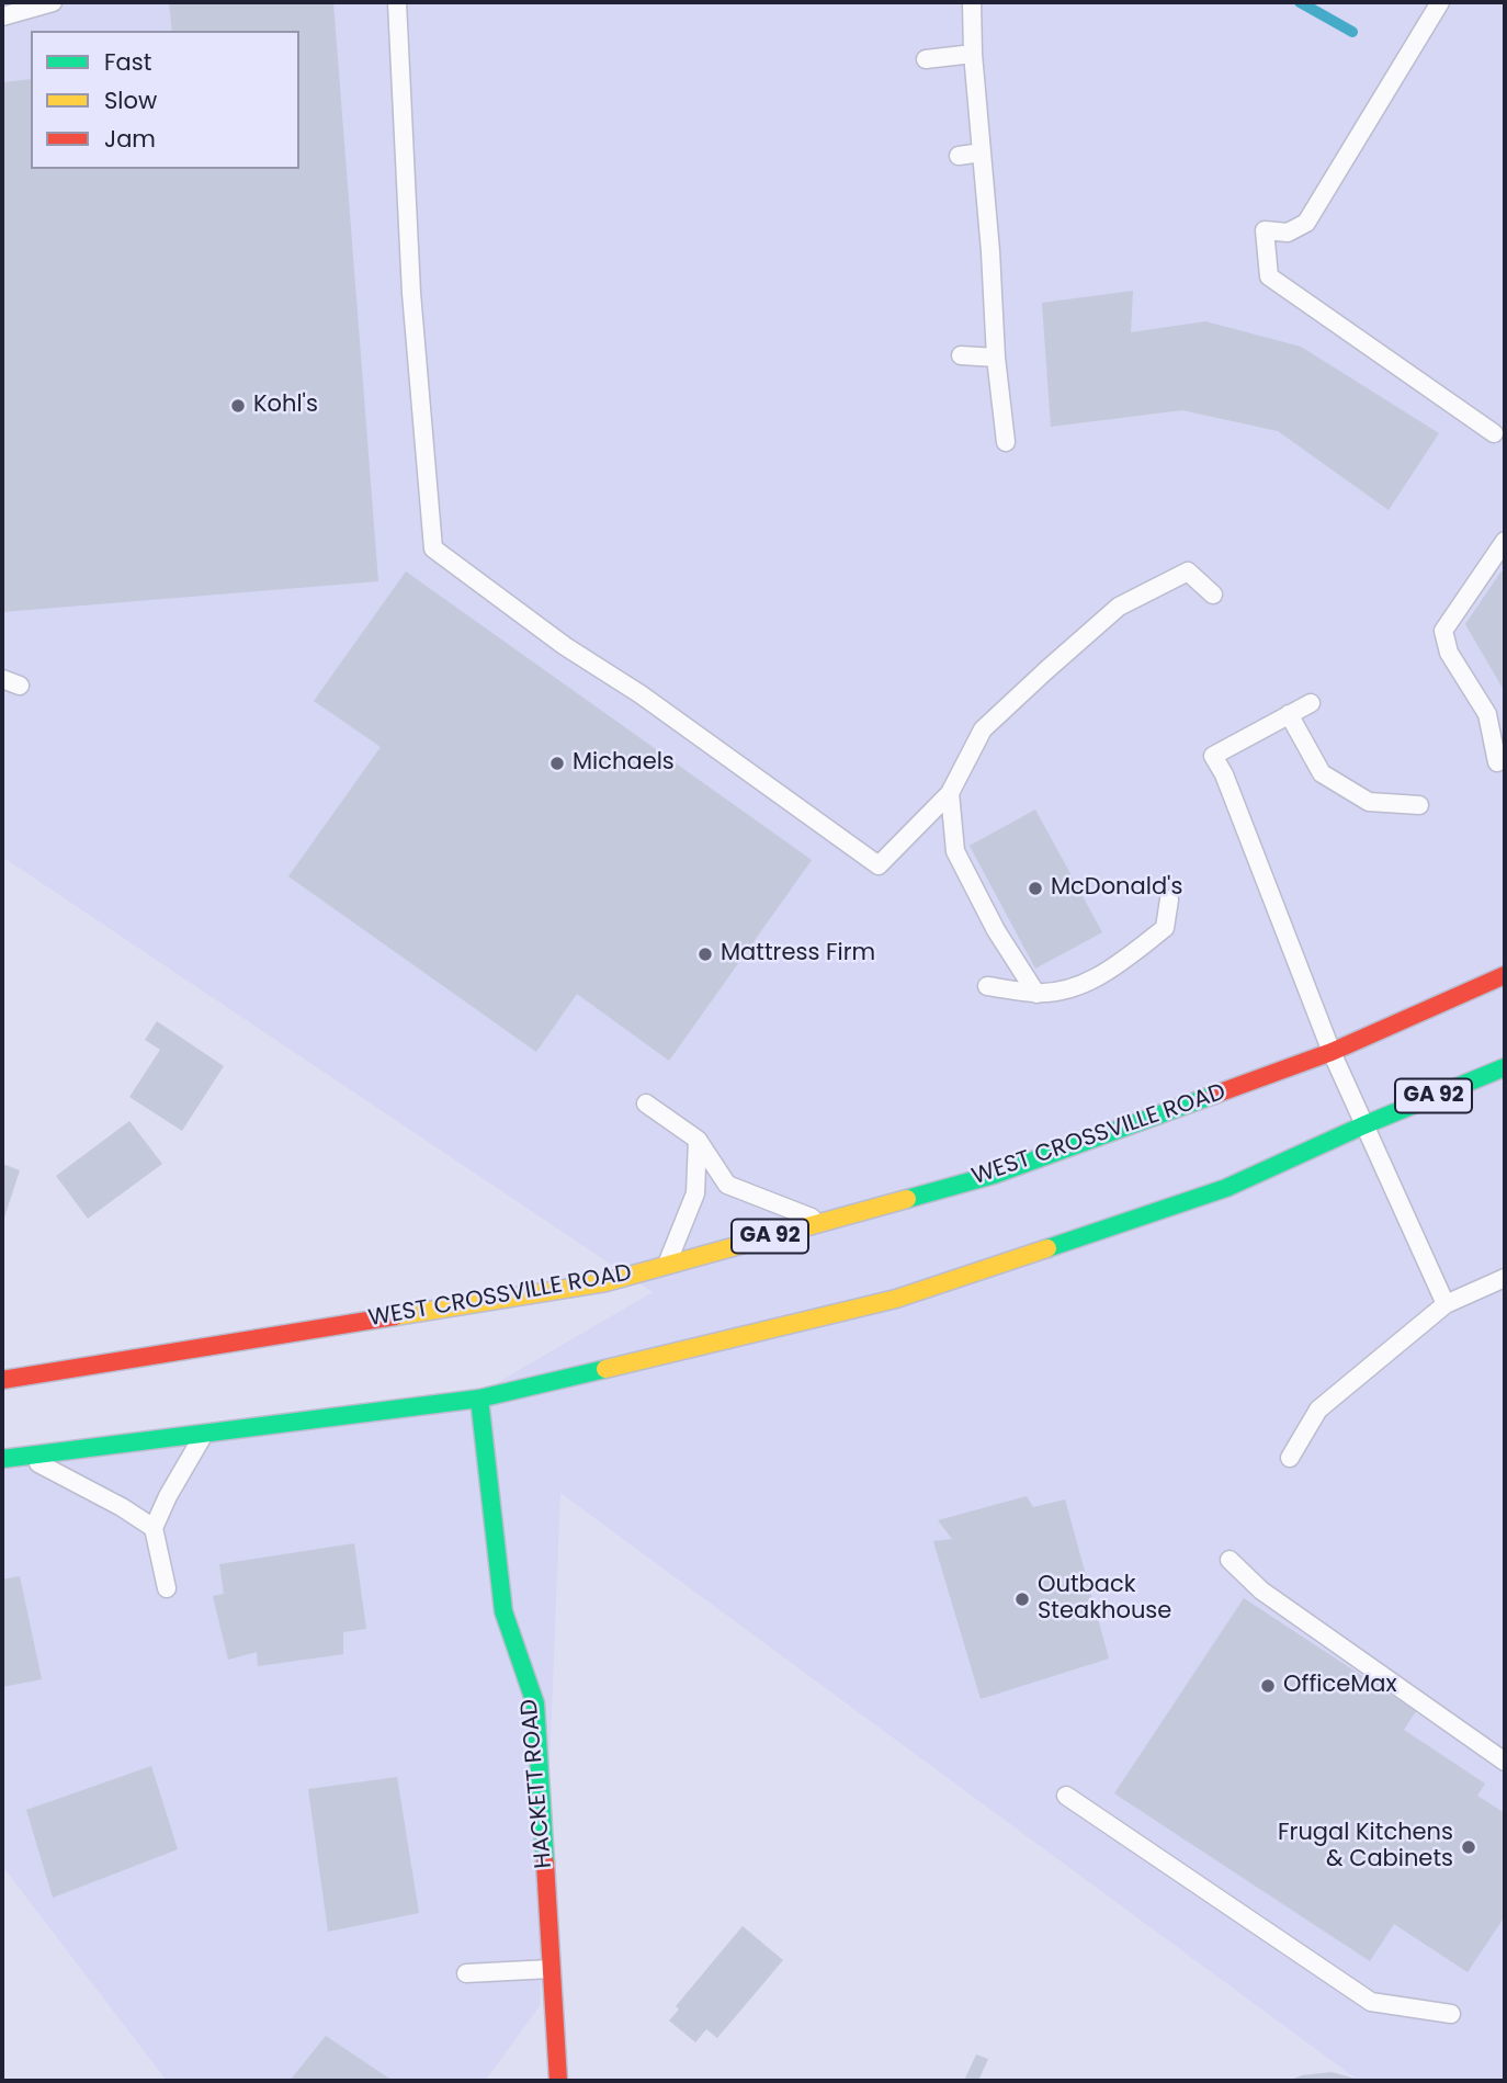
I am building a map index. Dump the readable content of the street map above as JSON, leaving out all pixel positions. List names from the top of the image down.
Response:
{
  "streets": {
    "main road": ["GA 92", "WEST CROSSVILLE ROAD", "HACKETT ROAD"]
  },
  "crossings": [
    ["GA 92", "HACKETT ROAD"]
  ],
  "places": [
    "Kohl's",
    "Michaels",
    "McDonald's",
    "Mattress Firm",
    "Outback Steakhouse",
    "OfficeMax",
    "Frugal Kitchens & Cabinets"
  ],
  "legend": ["Fast", "Slow", "Jam"]
}
